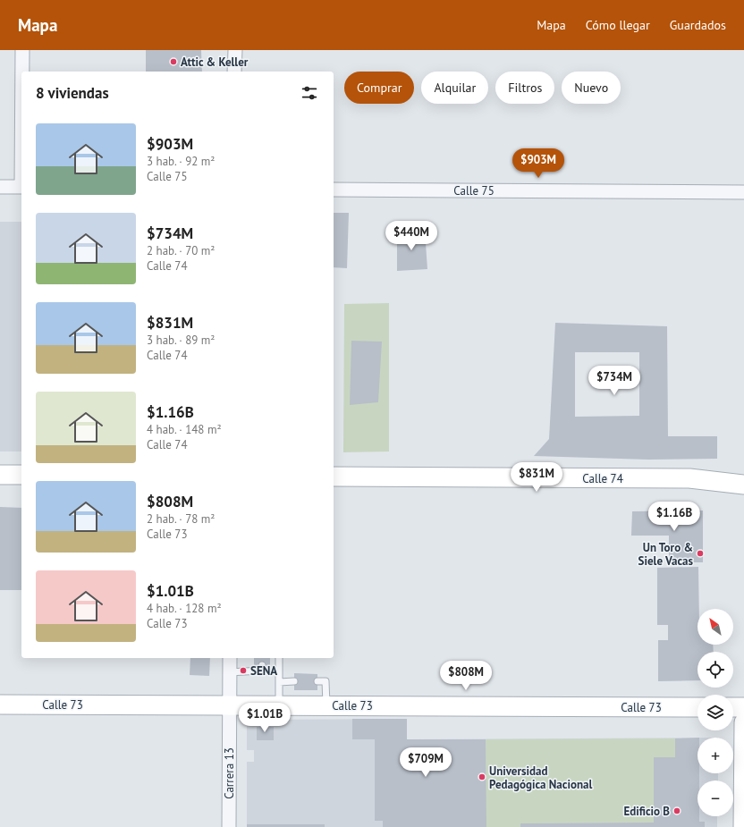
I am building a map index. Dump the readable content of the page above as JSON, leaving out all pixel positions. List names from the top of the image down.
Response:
{
  "streets": {
    "street": [
      "Calle 75",
      "Calle 74",
      "Calle 73",
      "Carrera 13"
    ]
  },
  "crossings": [
    ["Calle 73", "Carrera 13"]
  ],
  "places": [
    "Attic & Keller",
    "Un Toro & Siele Vacas",
    "SENA",
    "Universidad Pedagógica Nacional",
    "Edificio B"
  ],
  "north": "top left",
  "page": {
    "header": "Mapa",
    "nav": ["Mapa", "Cómo llegar", "Guardados"],
    "chip": [
      "Comprar",
      "Alquilar",
      "Filtros",
      "Nuevo"
    ],
    "heading": "8 viviendas",
    "list": [
      {
        "name": "$903M",
        "note": "3 hab. · 92 m² · Calle 75"
      },
      {
        "name": "$734M",
        "note": "2 hab. · 70 m² · Calle 74"
      },
      {
        "name": "$831M",
        "note": "3 hab. · 89 m² · Calle 74"
      },
      {
        "name": "$1.16B",
        "note": "4 hab. · 148 m² · Calle 74"
      },
      {
        "name": "$808M",
        "note": "2 hab. · 78 m² · Calle 73"
      },
      {
        "name": "$1.01B",
        "note": "4 hab. · 128 m² · Calle 73"
      }
    ],
    "price": [
      "$903M",
      "$440M",
      "$734M",
      "$831M",
      "$1.16B",
      "$808M",
      "$1.01B",
      "$709M"
    ],
    "map_buttons": ["+", "−"]
  }
}
